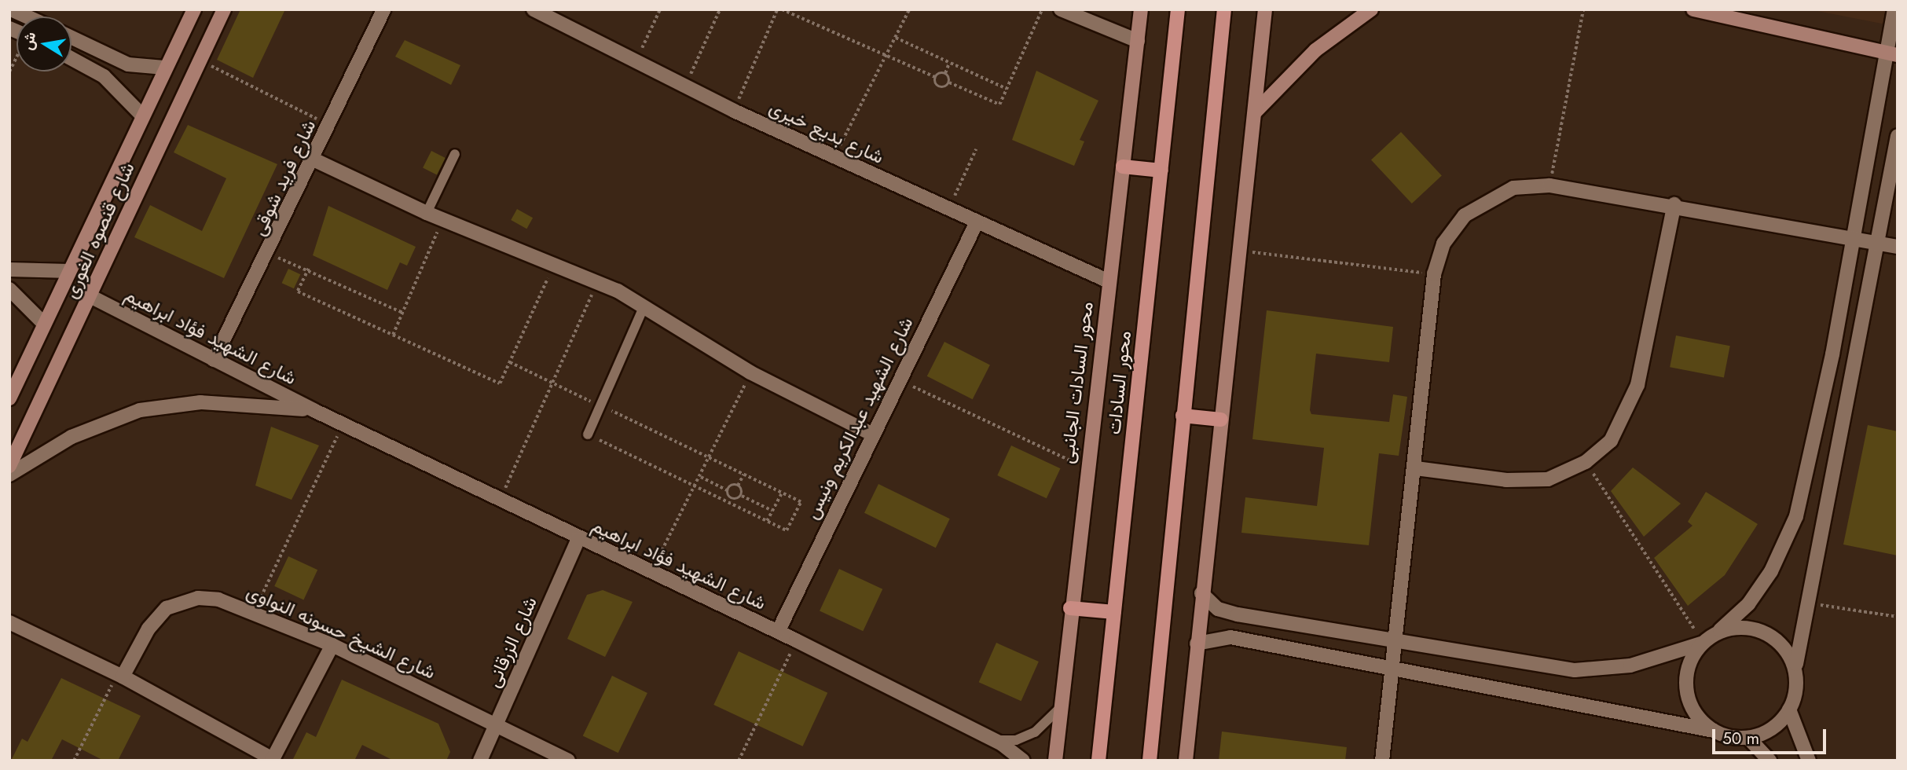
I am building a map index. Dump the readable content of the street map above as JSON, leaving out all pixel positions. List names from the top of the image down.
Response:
{
  "streets": {
    "main road": ["محور السادات"],
    "street": [
      "شارع بديع خيرى",
      "شارع فريد شوقى",
      "شارع قنصوه الغورى",
      "شارع الشهيد فؤاد ابراهيم",
      "محور السادات الجانبى",
      "شارع الشهيد عبدالكريم ونيس",
      "شارع الشيخ حسونه النواوى",
      "شارع الزرقانى"
    ]
  },
  "crossings": [
    ["شارع بديع خيرى", "محور السادات الجانبى"],
    ["شارع بديع خيرى", "شارع الشهيد عبدالكريم ونيس"],
    ["شارع فريد شوقى", "شارع الشهيد فؤاد ابراهيم"],
    ["شارع قنصوه الغورى", "شارع الشهيد فؤاد ابراهيم"],
    ["شارع الشهيد فؤاد ابراهيم", "شارع الشهيد عبدالكريم ونيس"],
    ["شارع الشهيد فؤاد ابراهيم", "شارع الزرقانى"],
    ["شارع الشيخ حسونه النواوى", "شارع الزرقانى"]
  ],
  "scale_bar": "50 m",
  "north": "left"
}
